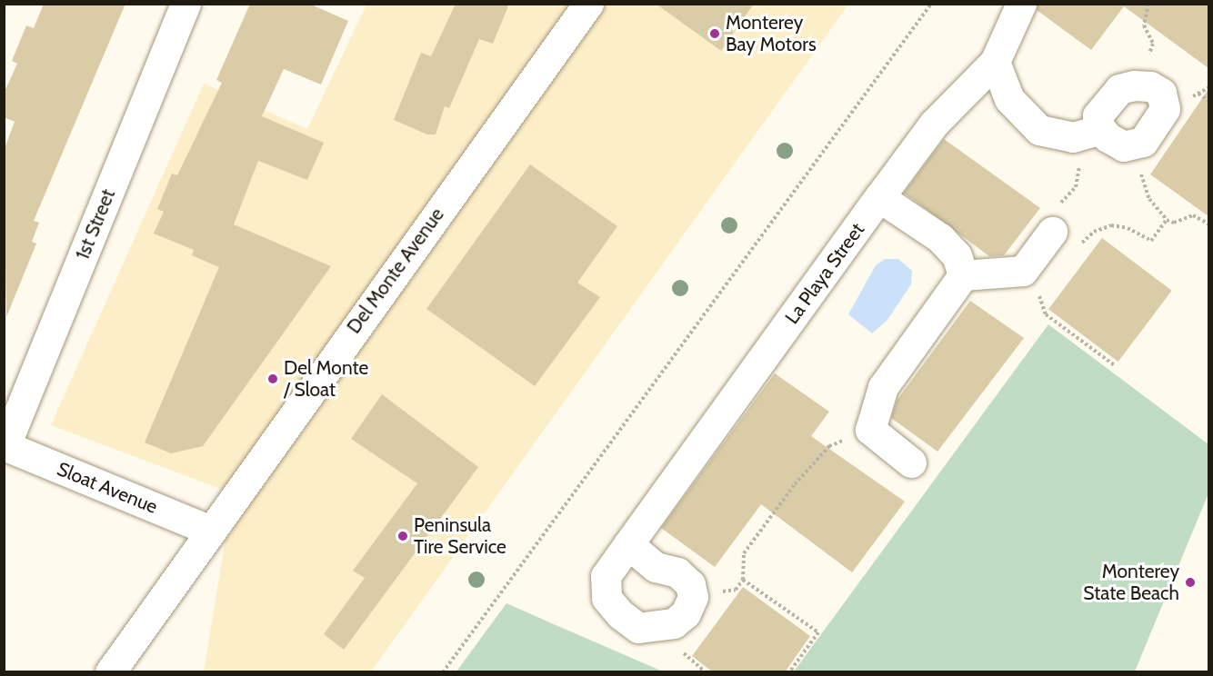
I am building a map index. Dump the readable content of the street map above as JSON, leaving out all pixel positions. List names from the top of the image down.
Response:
{
  "streets": {
    "street": [
      "1st Street",
      "Del Monte Avenue",
      "La Playa Street",
      "Sloat Avenue"
    ]
  },
  "crossings": [
    ["1st Street", "Sloat Avenue"],
    ["Del Monte Avenue", "Sloat Avenue"]
  ],
  "places": [
    "Monterey Bay Motors",
    "Del Monte / Sloat",
    "Peninsula Tire Service",
    "Monterey State Beach"
  ]
}
